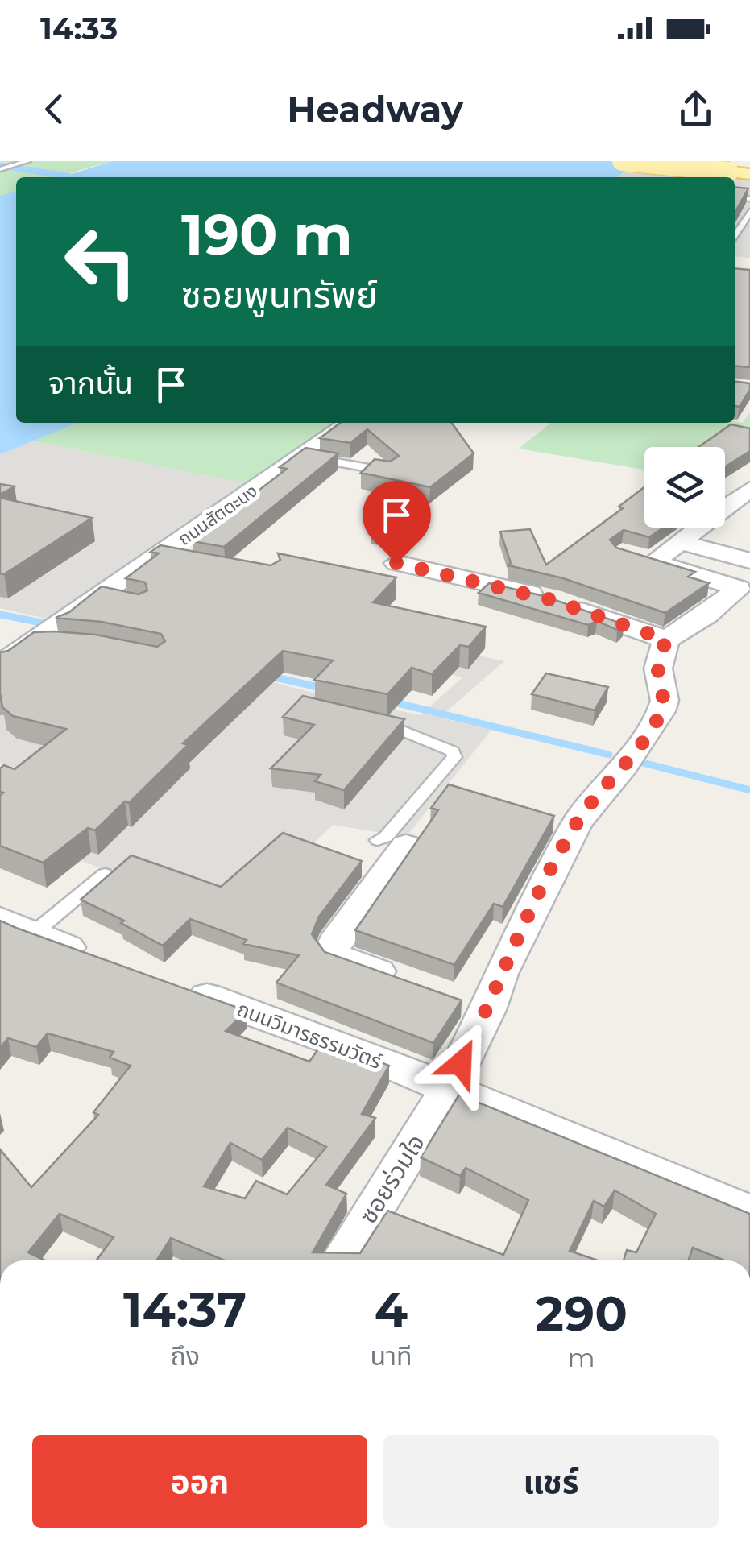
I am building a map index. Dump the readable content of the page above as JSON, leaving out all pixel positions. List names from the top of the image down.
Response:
{
  "streets": {
    "street": ["ถนนสัตตะนง", "ถนนวิมารธรรมวัตร์", "ซอยร่วมใจ"]
  },
  "crossings": [
    ["ถนนวิมารธรรมวัตร์", "ซอยร่วมใจ"]
  ],
  "page": {
    "status": "14:33",
    "header": "Headway",
    "turn": ["190 m", "ซอยพูนทรัพย์"],
    "then": "จากนั้น",
    "eta": [
      "14:37",
      "ถึง",
      "4",
      "นาที",
      "290",
      "m"
    ],
    "buttons": ["ออก", "แชร์"]
  }
}
